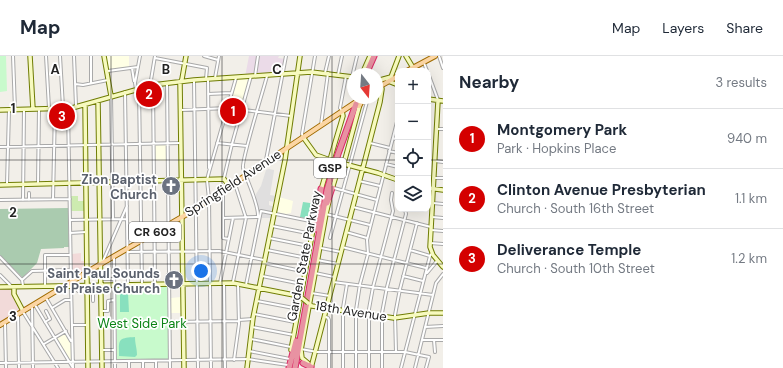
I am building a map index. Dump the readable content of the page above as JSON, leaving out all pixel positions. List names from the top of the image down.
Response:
{
  "streets": {
    "highway": ["GSP", "Garden State Parkway"],
    "main road": ["Springfield Avenue", "CR 603", "18th Avenue"]
  },
  "crossings": [
    ["Springfield Avenue", "18th Avenue"]
  ],
  "parks": ["West Side Park"],
  "places": {
    "church": ["Zion Baptist Church", "Saint Paul Sounds of Praise Church"]
  },
  "north": "bottom",
  "page": {
    "header": "Map",
    "nav": ["Map", "Layers", "Share"],
    "heading": ["Nearby", "3 results"],
    "map_buttons": ["+", "−"],
    "pins": ["2", "1", "3"],
    "list": [
      {
        "mark": "1",
        "name": "Montgomery Park",
        "note": "Park · Hopkins Place",
        "value": "940 m"
      },
      {
        "mark": "2",
        "name": "Clinton Avenue Presbyterian",
        "note": "Church · South 16th Street",
        "value": "1.1 km"
      },
      {
        "mark": "3",
        "name": "Deliverance Temple",
        "note": "Church · South 10th Street",
        "value": "1.2 km"
      }
    ]
  },
  "grid": {
    "columns": ["A", "B", "C"],
    "rows": ["1", "2", "3"]
  }
}
